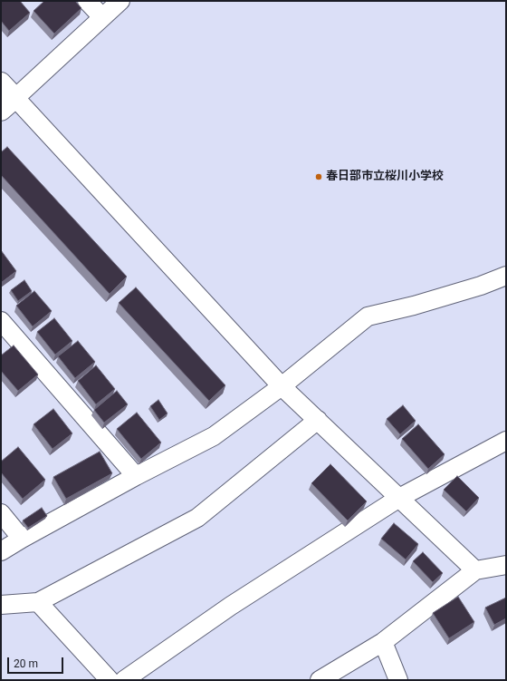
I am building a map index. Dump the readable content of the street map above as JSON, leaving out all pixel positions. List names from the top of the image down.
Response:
{
  "places": ["春日部市立桜川小学校"],
  "scale_bar": "20 m"
}
